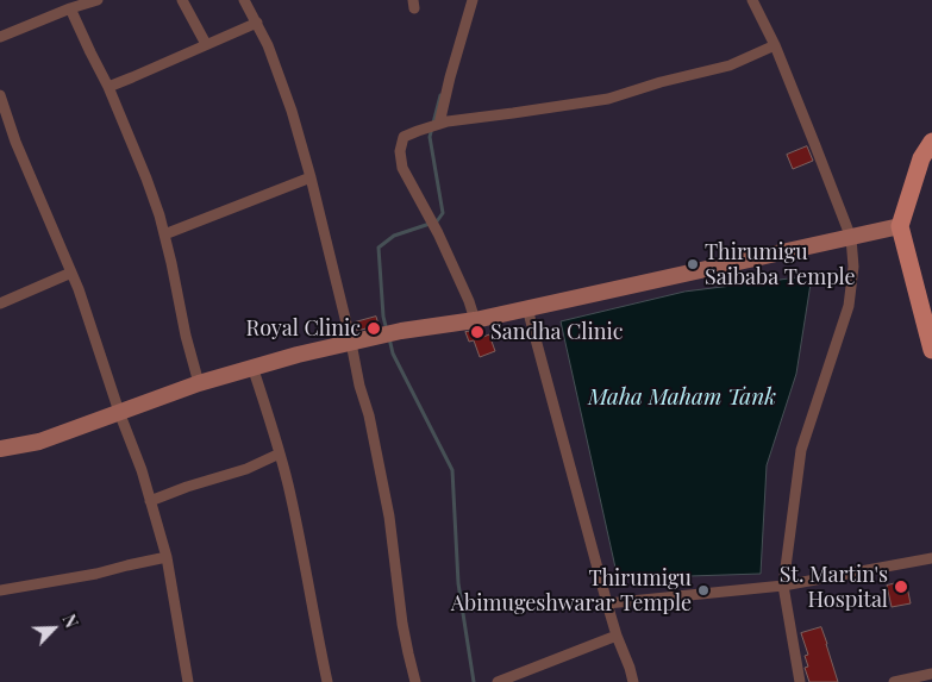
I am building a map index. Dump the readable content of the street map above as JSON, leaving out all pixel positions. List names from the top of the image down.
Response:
{
  "water": ["Maha Maham Tank"],
  "places": [
    "Thirumigu Saibaba Temple",
    "Royal Clinic",
    "Sandha Clinic",
    "St. Martin's Hospital",
    "Thirumigu Abimugeshwarar Temple"
  ],
  "north": "top right"
}
